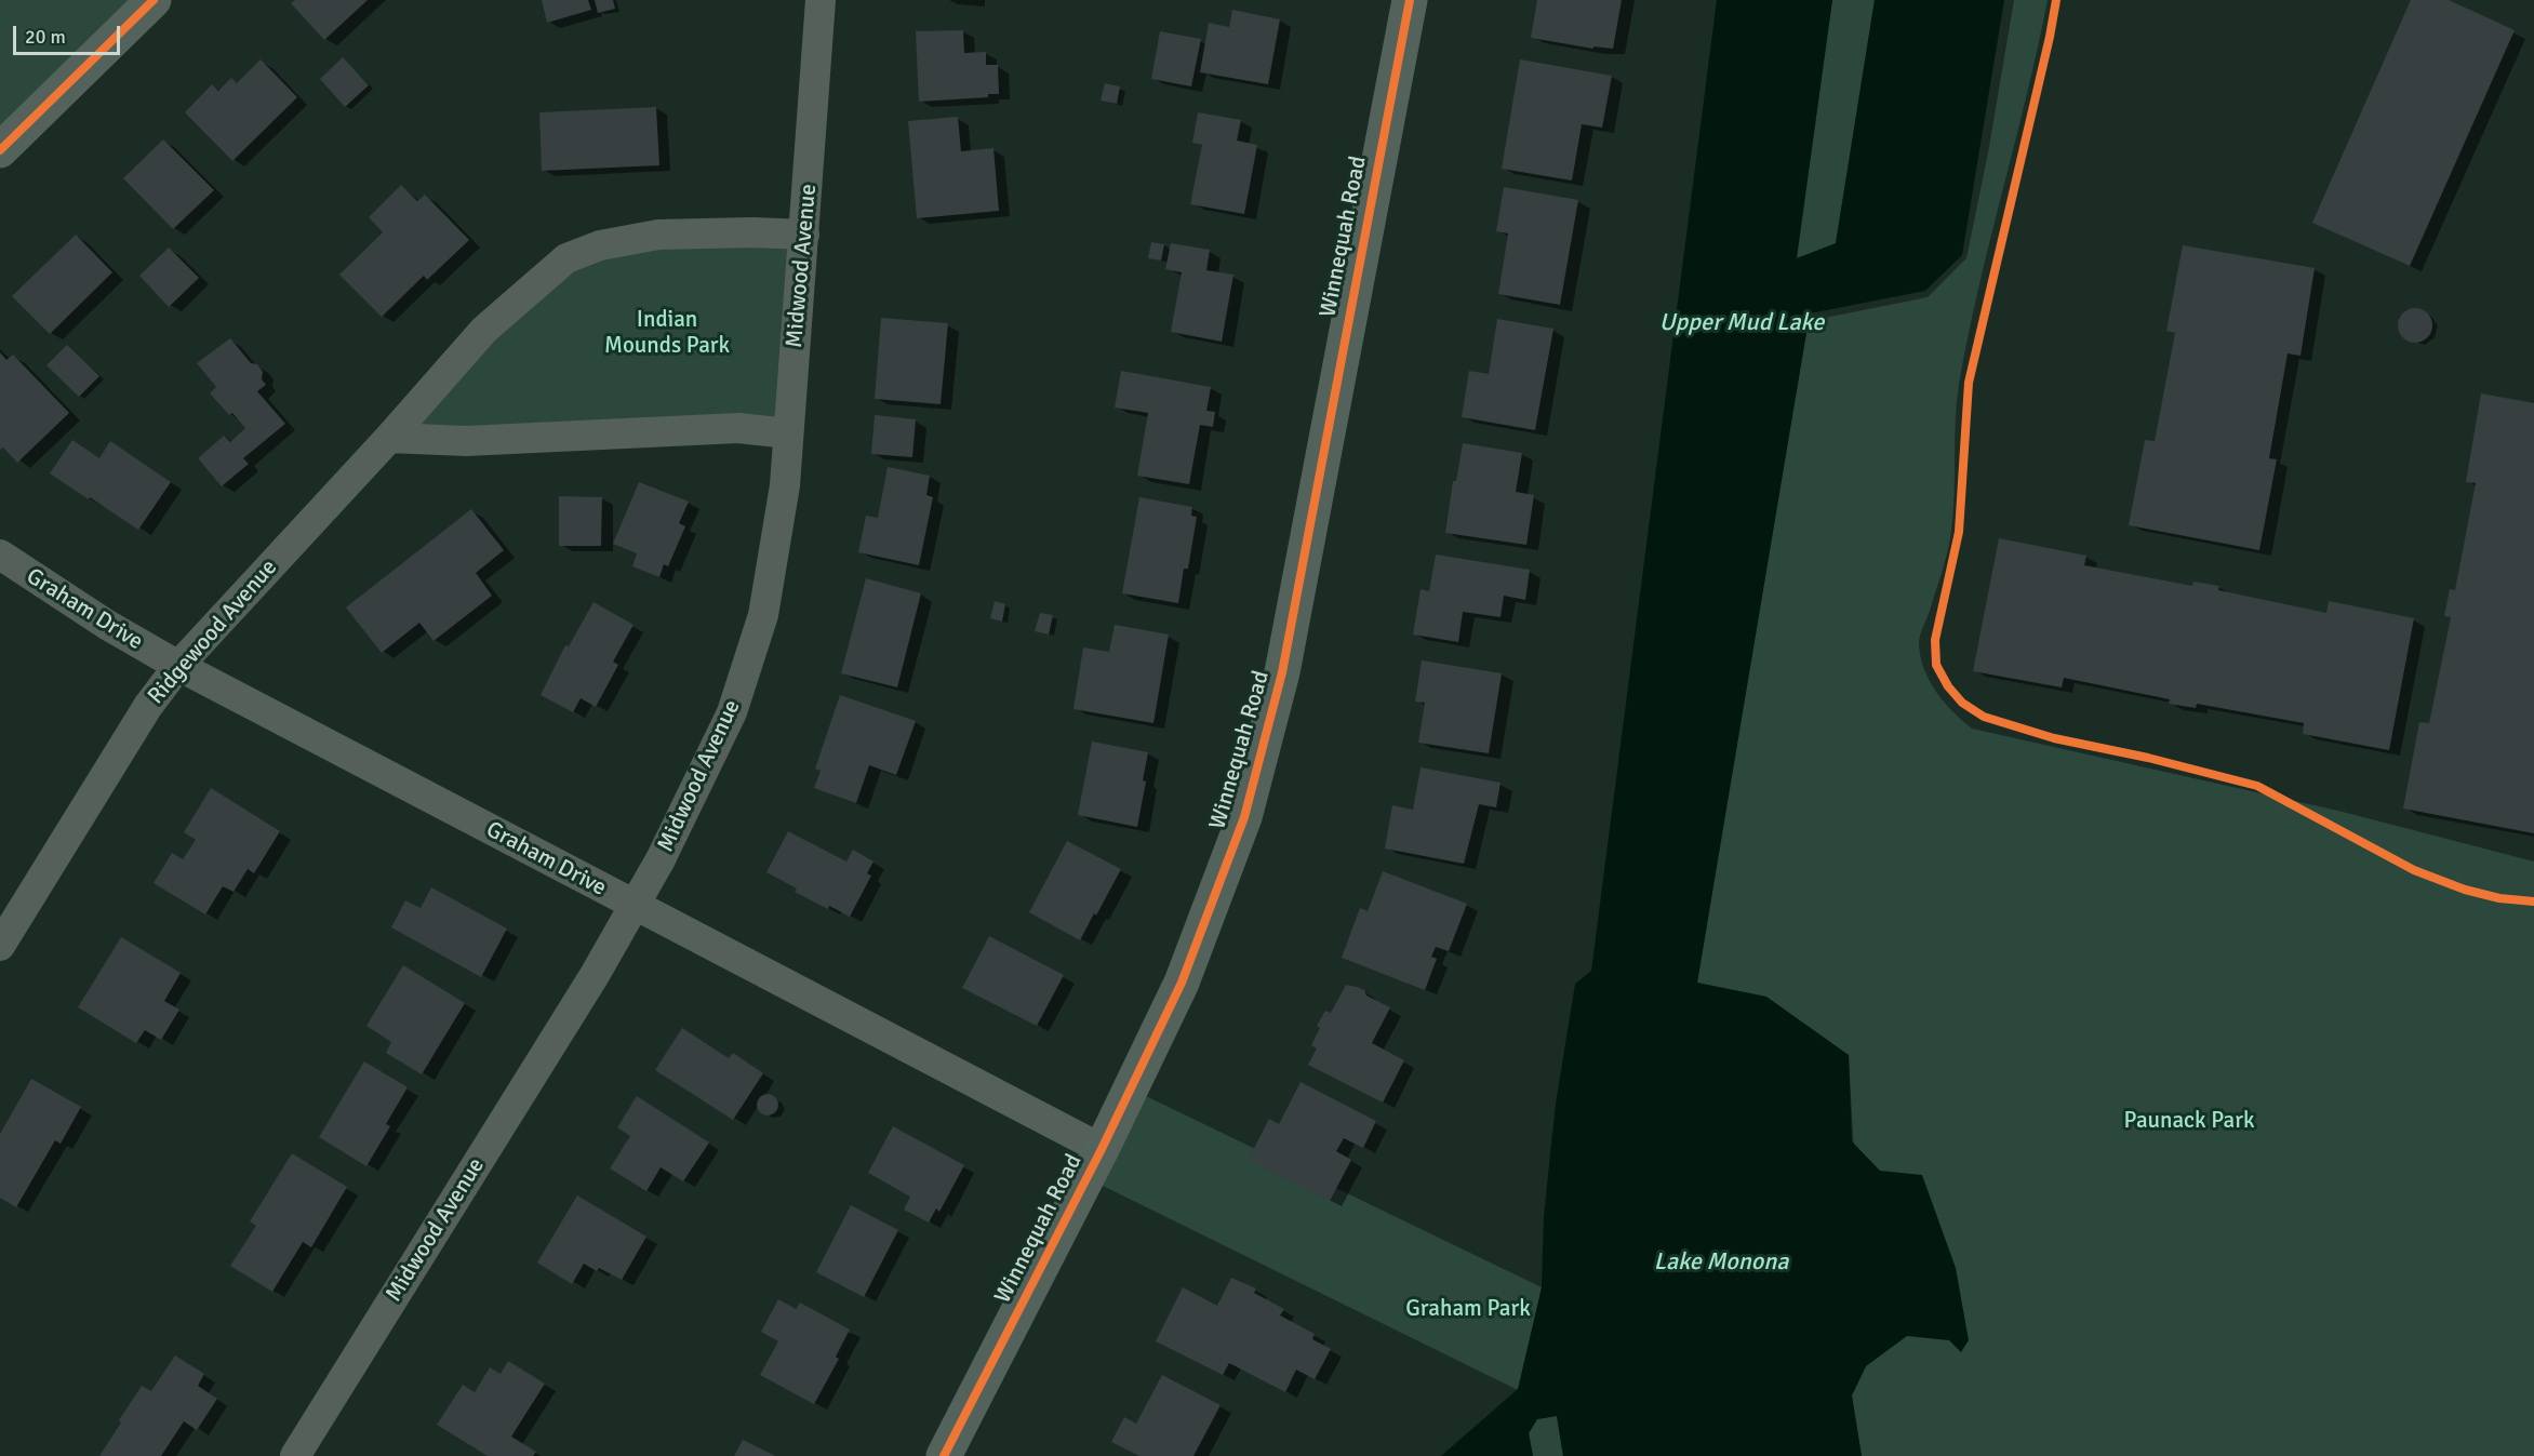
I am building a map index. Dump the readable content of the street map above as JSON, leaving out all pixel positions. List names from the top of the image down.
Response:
{
  "streets": {
    "street": [
      "Winnequah Road",
      "Midwood Avenue",
      "Graham Drive",
      "Ridgewood Avenue"
    ]
  },
  "crossings": [
    ["Winnequah Road", "Graham Drive"],
    ["Midwood Avenue", "Graham Drive"],
    ["Midwood Avenue", "Ridgewood Avenue"],
    ["Graham Drive", "Ridgewood Avenue"]
  ],
  "water": ["Upper Mud Lake", "Lake Monona"],
  "parks": ["Indian Mounds Park", "Paunack Park", "Graham Park"],
  "scale_bar": "20 m"
}
